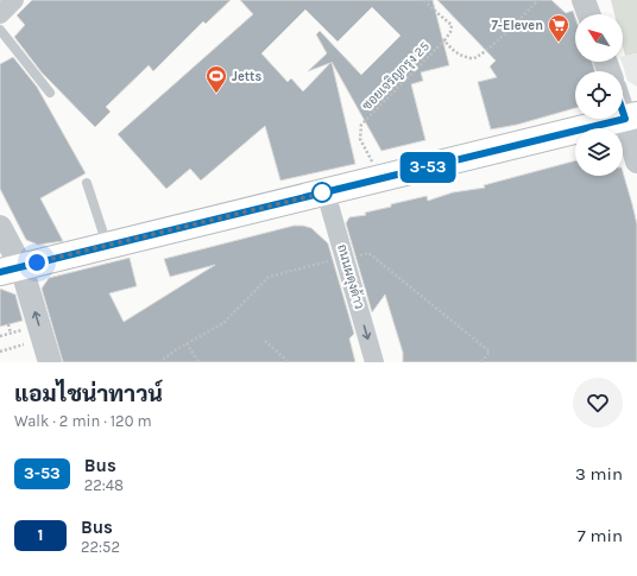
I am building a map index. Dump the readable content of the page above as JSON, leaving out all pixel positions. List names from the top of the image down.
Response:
{
  "streets": {
    "street": ["ถนนผดุงด้าว"],
    "path": ["ซอยเจริญกรุง 25"]
  },
  "one_way": ["ถนนผดุงด้าว"],
  "places": {
    "supermarket": ["7-Eleven"],
    "sports": ["Jetts"]
  },
  "lines": ["bus line 3-53"],
  "north": "top left",
  "page": {
    "on_map": "3-53",
    "heading": ["แอมไชน่าทาวน์", "Walk · 2 min · 120 m"],
    "list": [
      {
        "mark": "3-53",
        "name": "Bus",
        "note": "22:48",
        "value": "3 min"
      },
      {
        "mark": "1",
        "name": "Bus",
        "note": "22:52",
        "value": "7 min"
      }
    ]
  }
}
